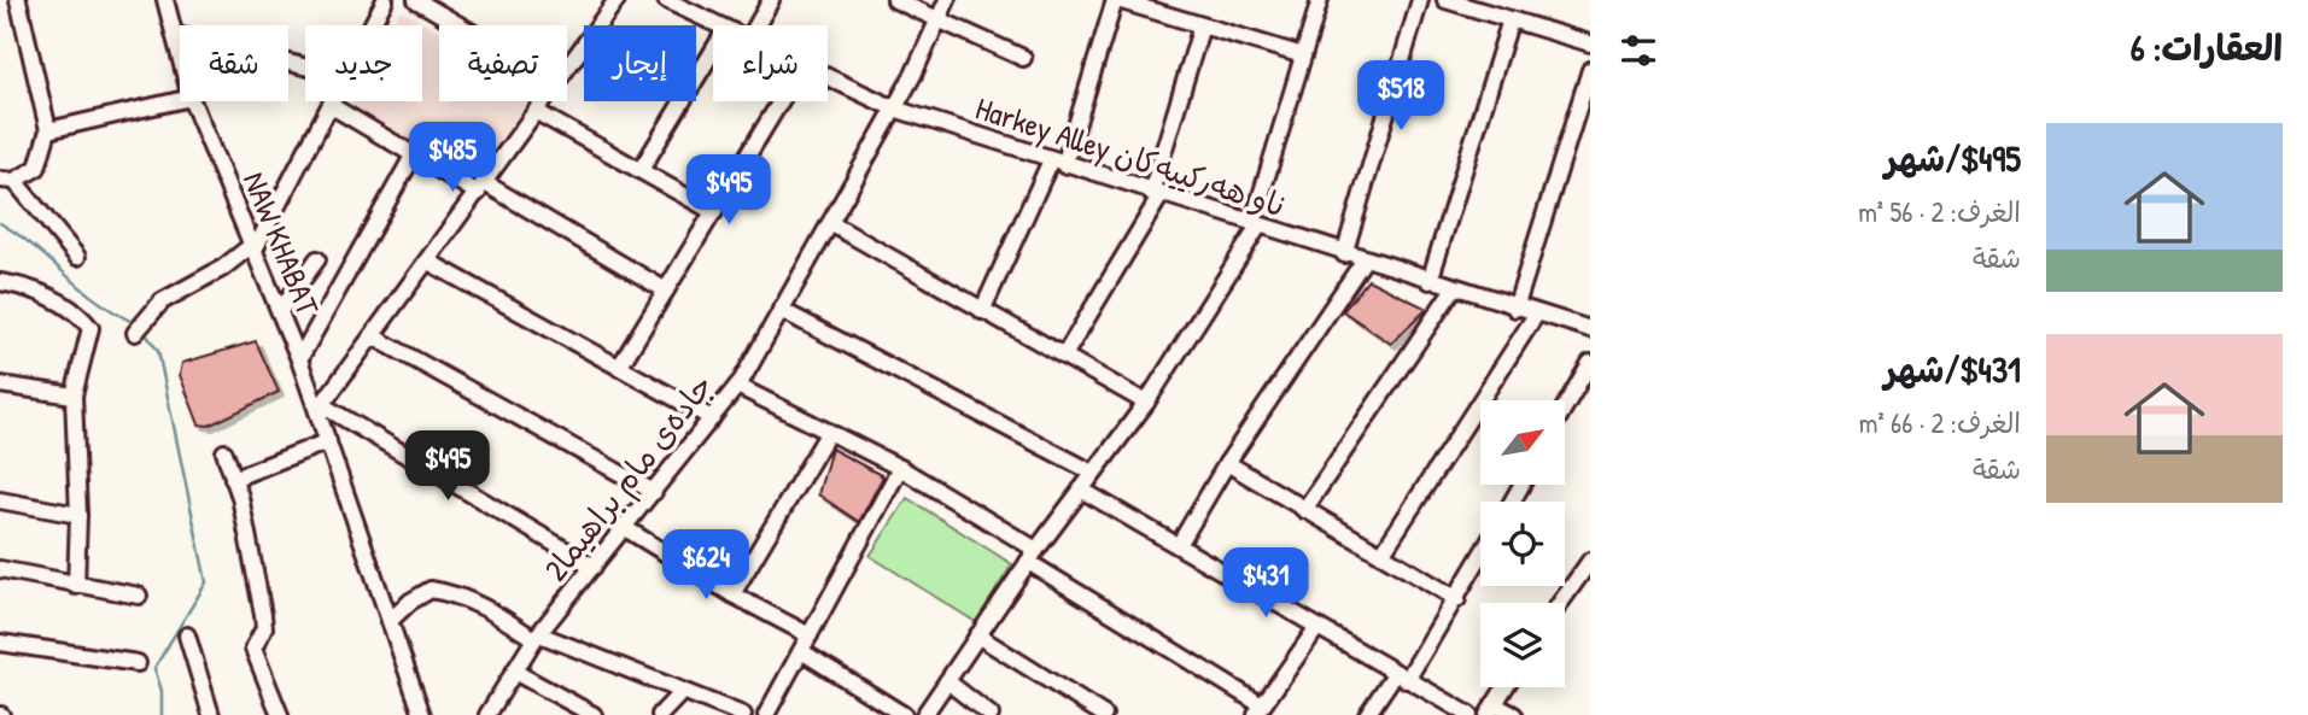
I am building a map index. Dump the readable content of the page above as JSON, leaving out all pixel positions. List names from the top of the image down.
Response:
{
  "streets": {
    "street": ["Harkey Alley ناو هەركييەكان", "NAW KHABAT", "جادەی مام براهیما2"]
  },
  "crossings": [
    ["Harkey Alley ناو هەركييەكان", "جادەی مام براهیما2"]
  ],
  "north": "top right",
  "page": {
    "heading": "العقارات: 6",
    "chip": [
      "شراء",
      "إيجار",
      "تصفية",
      "جديد",
      "شقة"
    ],
    "price": [
      "$518",
      "$485",
      "$495",
      "$495",
      "$624",
      "$431"
    ],
    "list": [
      {
        "name": "$495/شهر",
        "note": "الغرف: 2 · 56 m² · شقة"
      },
      {
        "name": "$431/شهر",
        "note": "الغرف: 2 · 66 m² · شقة"
      }
    ]
  }
}
